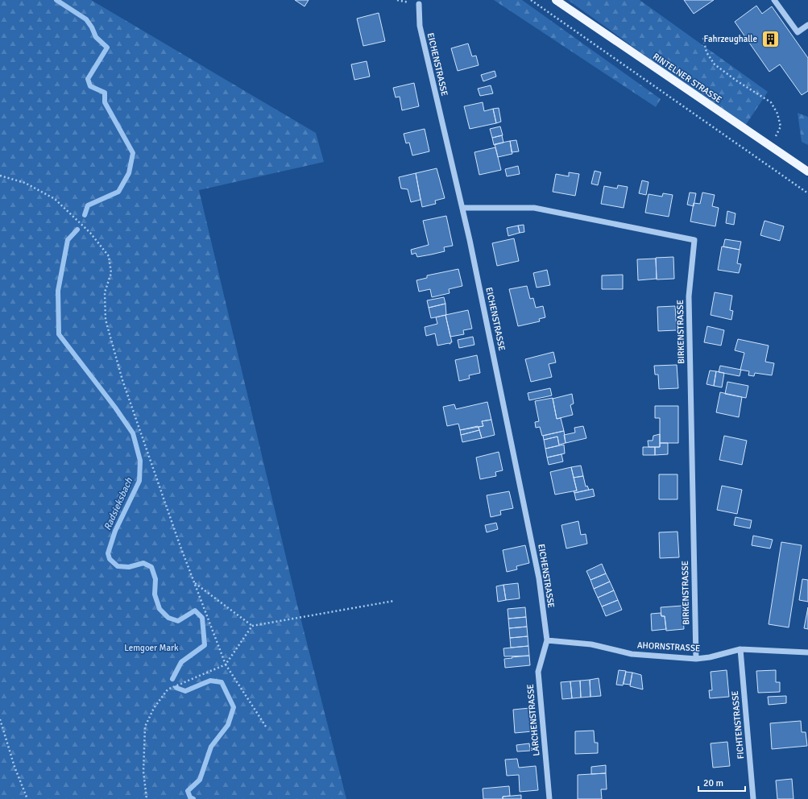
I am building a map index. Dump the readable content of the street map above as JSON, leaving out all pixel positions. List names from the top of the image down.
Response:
{
  "streets": {
    "main road": ["RINTELNER STRASSE"],
    "street": [
      "EICHENSTRASSE",
      "BIRKENSTRASSE",
      "AHORNSTRASSE",
      "LÄRCHENSTRASSE",
      "FICHTENSTRASSE"
    ]
  },
  "crossings": [
    ["EICHENSTRASSE", "BIRKENSTRASSE"],
    ["EICHENSTRASSE", "AHORNSTRASSE"],
    ["EICHENSTRASSE", "LÄRCHENSTRASSE"],
    ["BIRKENSTRASSE", "AHORNSTRASSE"],
    ["AHORNSTRASSE", "LÄRCHENSTRASSE"],
    ["AHORNSTRASSE", "FICHTENSTRASSE"]
  ],
  "water": ["Radsieksbach"],
  "parks": ["Lemgoer Mark"],
  "places": {
    "building": ["Fahrzeughalle"]
  },
  "scale_bar": "20 m"
}
